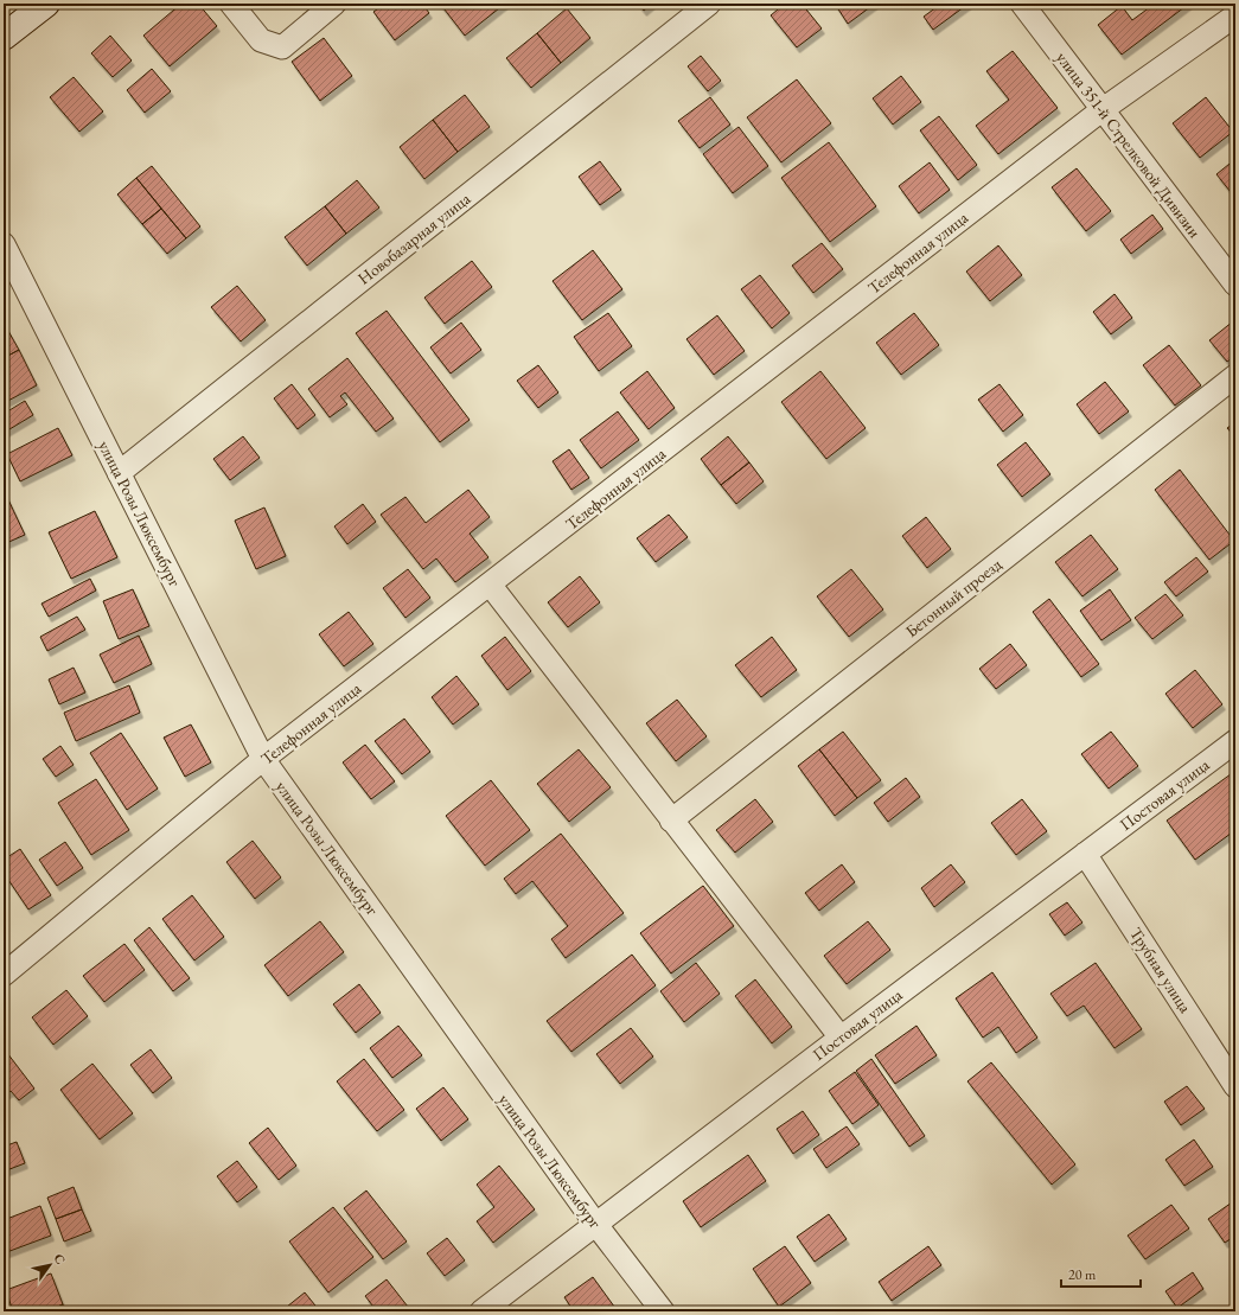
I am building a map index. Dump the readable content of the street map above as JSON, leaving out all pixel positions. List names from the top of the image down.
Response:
{
  "streets": {
    "street": [
      "улица 351-й Стрелковой Дивизии",
      "Новобазарная улица",
      "Телефонная улица",
      "улица Розы Люксембург",
      "Бетонный проезд",
      "Постовая улица",
      "Трубная улица"
    ]
  },
  "crossings": [
    ["улица 351-й Стрелковой Дивизии", "Телефонная улица"],
    ["Новобазарная улица", "улица Розы Люксембург"],
    ["Телефонная улица", "улица Розы Люксембург"],
    ["улица Розы Люксембург", "Постовая улица"],
    ["Постовая улица", "Трубная улица"]
  ],
  "scale_bar": "20 m",
  "north": "top right"
}
